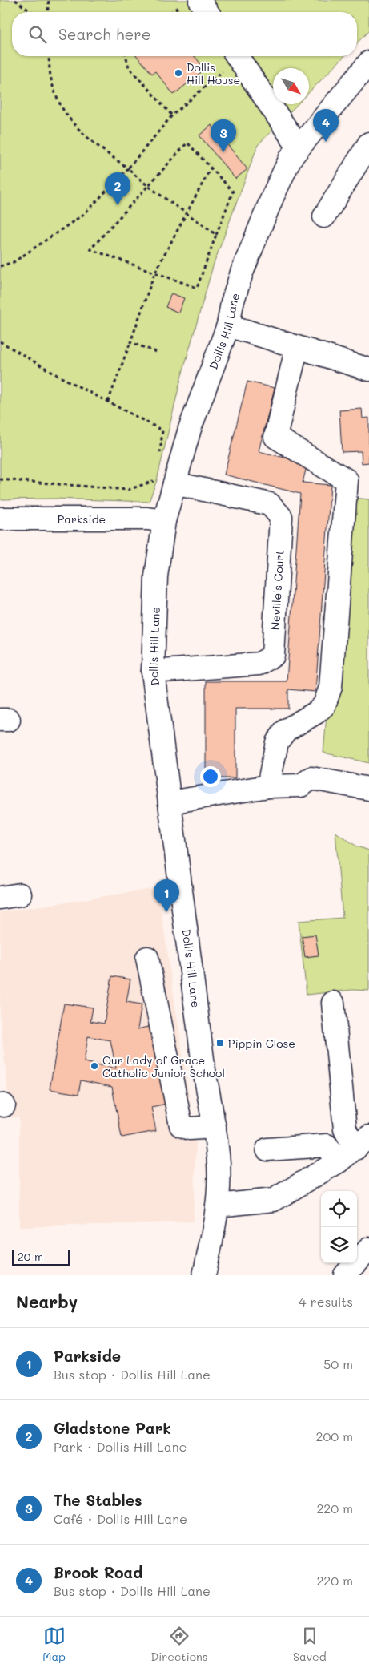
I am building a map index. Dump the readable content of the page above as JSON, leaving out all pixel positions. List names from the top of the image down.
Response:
{
  "streets": {
    "street": ["Dollis Hill Lane", "Parkside", "Neville's Court"]
  },
  "crossings": [
    ["Dollis Hill Lane", "Parkside"],
    ["Dollis Hill Lane", "Neville's Court"]
  ],
  "places": {
    "other": ["Dollis Hill House", "Our Lady of Grace Catholic Junior School"],
    "transit": ["Pippin Close"]
  },
  "scale_bar": "20 m",
  "north": "bottom right",
  "page": {
    "search": "Search here",
    "pins": [
      "4",
      "3",
      "2",
      "1"
    ],
    "scale": "20 m",
    "heading": ["Nearby", "4 results"],
    "list": [
      {
        "mark": "1",
        "name": "Parkside",
        "note": "Bus stop · Dollis Hill Lane",
        "value": "50 m"
      },
      {
        "mark": "2",
        "name": "Gladstone Park",
        "note": "Park · Dollis Hill Lane",
        "value": "200 m"
      },
      {
        "mark": "3",
        "name": "The Stables",
        "note": "Café · Dollis Hill Lane",
        "value": "220 m"
      },
      {
        "mark": "4",
        "name": "Brook Road",
        "note": "Bus stop · Dollis Hill Lane",
        "value": "220 m"
      }
    ],
    "nav": ["Map", "Directions", "Saved"]
  }
}
